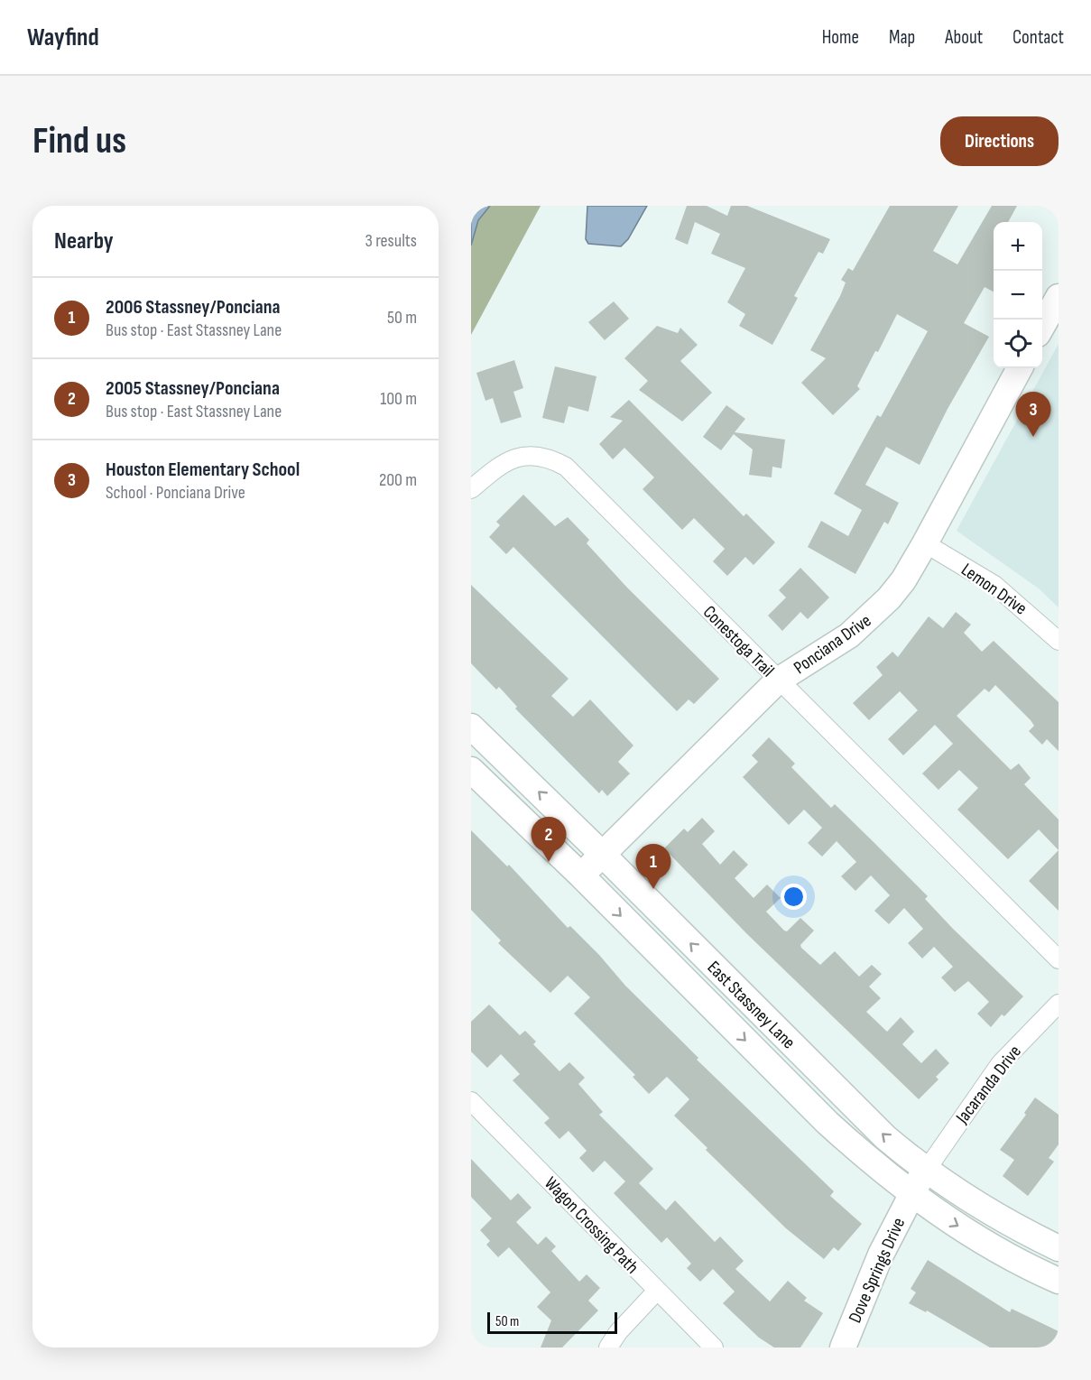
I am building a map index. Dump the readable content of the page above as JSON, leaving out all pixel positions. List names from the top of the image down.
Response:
{
  "streets": {
    "main road": ["Ponciana Drive", "East Stassney Lane", "Dove Springs Drive"],
    "street": [
      "Lemon Drive",
      "Conestoga Trail",
      "Jacaranda Drive",
      "Wagon Crossing Path"
    ]
  },
  "crossings": [
    ["Lemon Drive", "Ponciana Drive"],
    ["Conestoga Trail", "Ponciana Drive"],
    ["Ponciana Drive", "East Stassney Lane"],
    ["East Stassney Lane", "Jacaranda Drive"],
    ["East Stassney Lane", "Dove Springs Drive"],
    ["Jacaranda Drive", "Dove Springs Drive"]
  ],
  "scale_bar": "50 m",
  "page": {
    "header": "Wayfind",
    "nav": [
      "Home",
      "Map",
      "About",
      "Contact"
    ],
    "buttons": "Directions",
    "title": "Find us",
    "heading": ["Nearby", "3 results"],
    "map_buttons": ["+", "−"],
    "list": [
      {
        "mark": "1",
        "name": "2006 Stassney/Ponciana",
        "note": "Bus stop · East Stassney Lane",
        "value": "50 m"
      },
      {
        "mark": "2",
        "name": "2005 Stassney/Ponciana",
        "note": "Bus stop · East Stassney Lane",
        "value": "100 m"
      },
      {
        "mark": "3",
        "name": "Houston Elementary School",
        "note": "School · Ponciana Drive",
        "value": "200 m"
      }
    ],
    "pins": ["3", "2", "1"],
    "scale": "50 m"
  }
}
